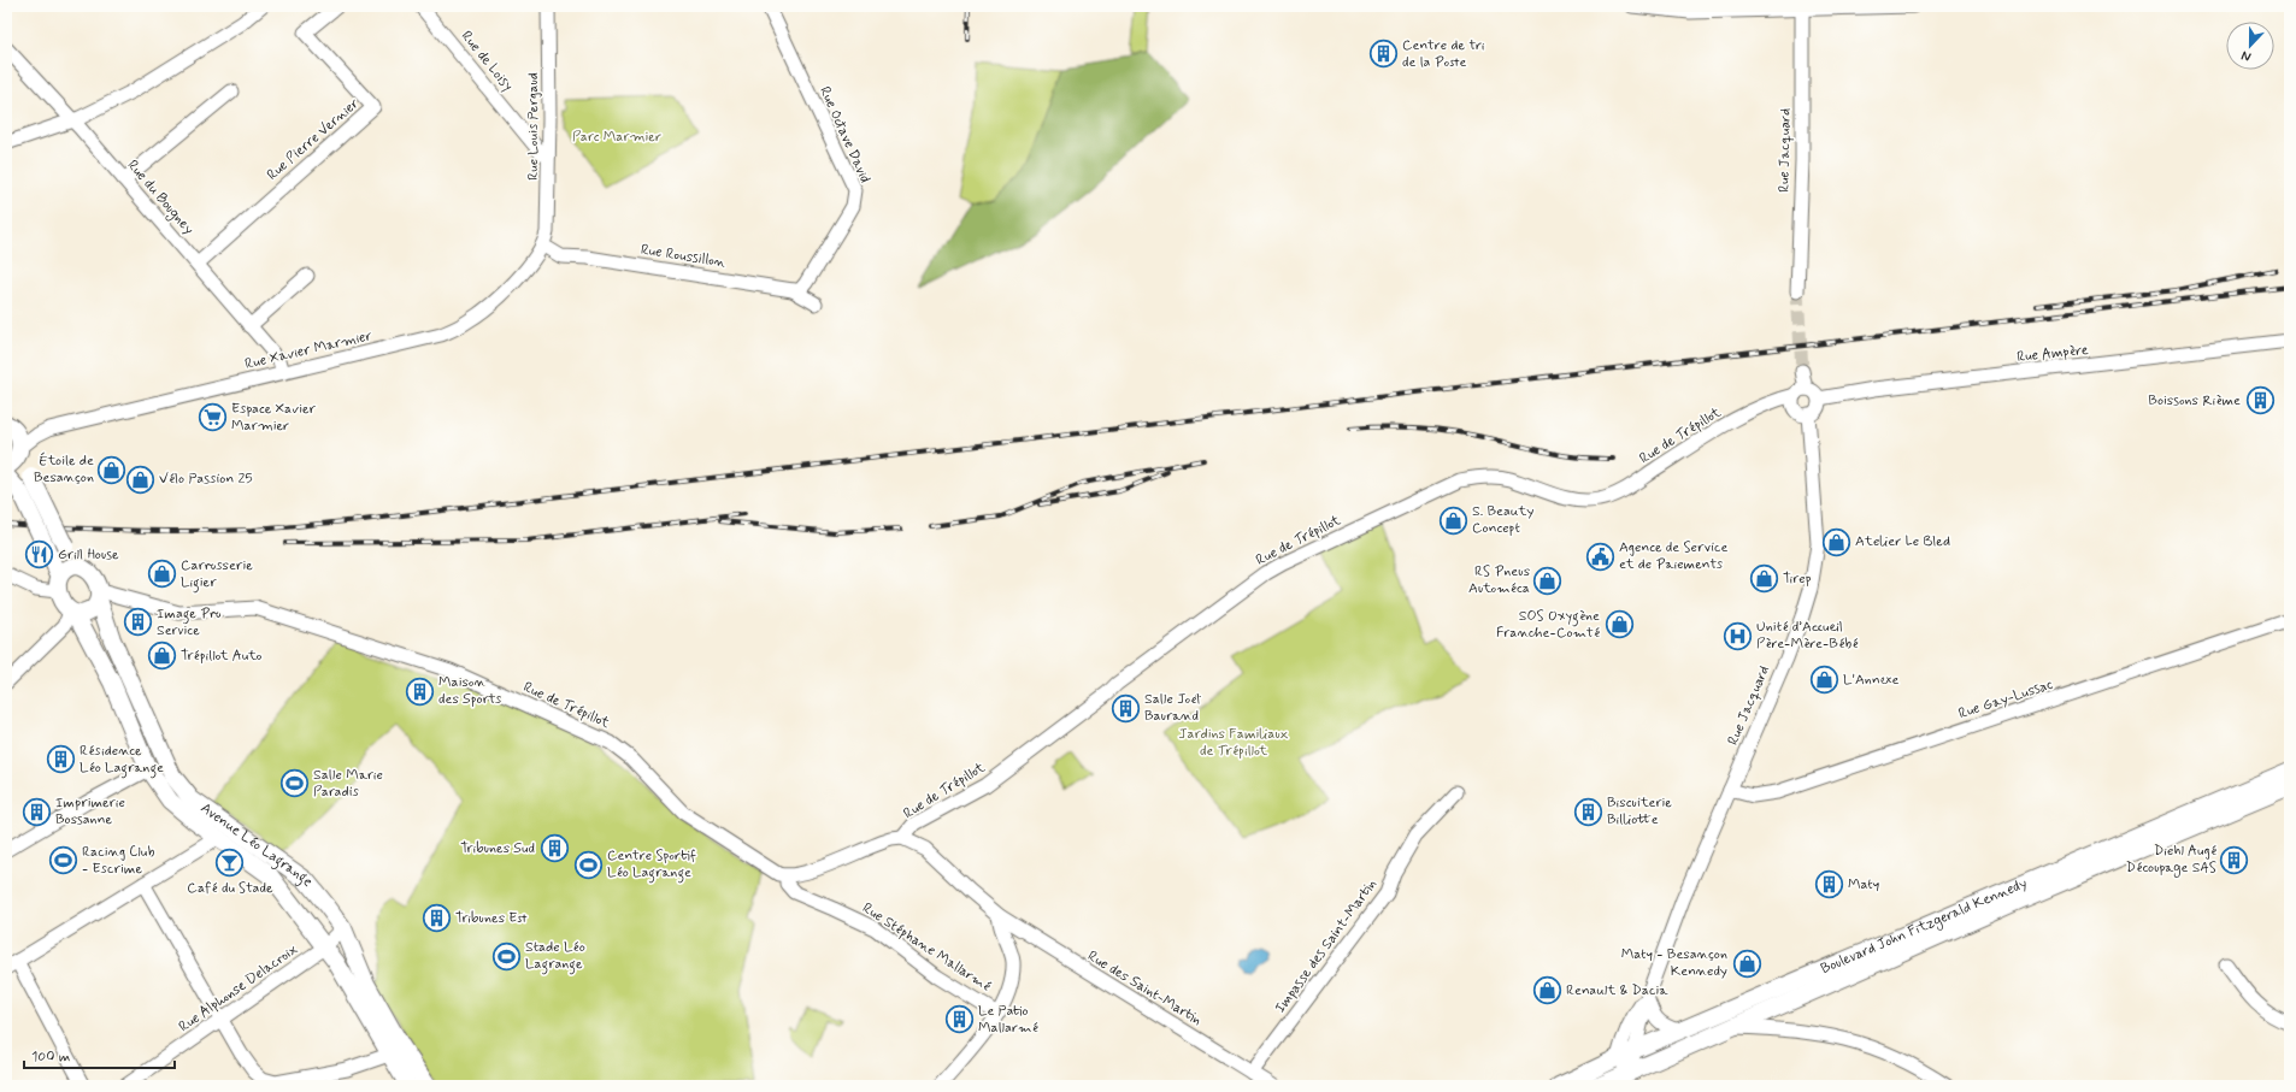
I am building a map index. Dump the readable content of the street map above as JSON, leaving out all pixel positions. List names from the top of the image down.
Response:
{
  "streets": {
    "main road": ["Avenue Léo Lagrange", "Boulevard John Fitzgerald Kennedy"],
    "street": [
      "Rue de Loisy",
      "Rue Louis Pergaud",
      "Rue Octave David",
      "Rue Pierre Vernier",
      "Rue Jacquard",
      "Rue du Bougney",
      "Rue Roussillon",
      "Rue Xavier Marmier",
      "Rue Ampère",
      "Rue de Trépillot",
      "Rue Gay-Lussac",
      "Impasse des Saint-Martin",
      "Rue Stéphane Mallarmé",
      "Rue Alphonse Delacroix",
      "Rue des Saint-Martin"
    ]
  },
  "crossings": [
    ["Rue de Loisy", "Rue Louis Pergaud"],
    ["Rue Louis Pergaud", "Rue Roussillon"],
    ["Rue Louis Pergaud", "Rue Xavier Marmier"],
    ["Rue Octave David", "Rue Roussillon"],
    ["Rue Pierre Vernier", "Rue du Bougney"],
    ["Rue Jacquard", "Rue Ampère"],
    ["Rue Jacquard", "Rue de Trépillot"],
    ["Rue Jacquard", "Rue Gay-Lussac"],
    ["Rue Jacquard", "Boulevard John Fitzgerald Kennedy"],
    ["Rue du Bougney", "Rue Xavier Marmier"],
    ["Rue Roussillon", "Rue Xavier Marmier"],
    ["Rue Ampère", "Rue de Trépillot"],
    ["Rue de Trépillot", "Avenue Léo Lagrange"],
    ["Rue de Trépillot", "Rue Stéphane Mallarmé"],
    ["Rue de Trépillot", "Rue des Saint-Martin"],
    ["Avenue Léo Lagrange", "Rue Alphonse Delacroix"],
    ["Impasse des Saint-Martin", "Rue des Saint-Martin"]
  ],
  "parks": ["Parc Marmier", "Jardins Familiaux de Trépillot"],
  "places": {
    "building": [
      "Centre de tri de la Poste",
      "Boissons Rième",
      "Image Pro Service",
      "Maison des Sports",
      "Salle Joël Baurand",
      "Résidence Léo Lagrange",
      "Imprimerie Bossanne",
      "Biscuiterie Billiotte",
      "Tribunes Sud",
      "Diehl Augé Découpage SAS",
      "Maty",
      "Tribunes Est",
      "Le Patio Mallarmé"
    ],
    "supermarket": ["Espace Xavier Marmier"],
    "shop": [
      "Étoile de Besançon",
      "Vélo Passion 25",
      "S. Beauty Concept",
      "Atelier Le Bled",
      "Carrosserie Ligier",
      "Tirep",
      "RS Pneus Automéca",
      "SOS Oxygène Franche-Comté",
      "Trépillot Auto",
      "L'Annexe",
      "Maty - Besançon Kennedy",
      "Renault & Dacia"
    ],
    "restaurant": ["Grill House"],
    "public building": ["Agence de Service et de Paiements"],
    "hospital": ["Unité d’Accueil Père-Mère-Bébé"],
    "sports": [
      "Salle Marie Paradis",
      "Racing Club - Escrime",
      "Centre Sportif Léo Lagrange",
      "Stade Léo Lagrange"
    ],
    "bar": ["Café du Stade"]
  },
  "scale_bar": "100 m",
  "north": "bottom"
}
